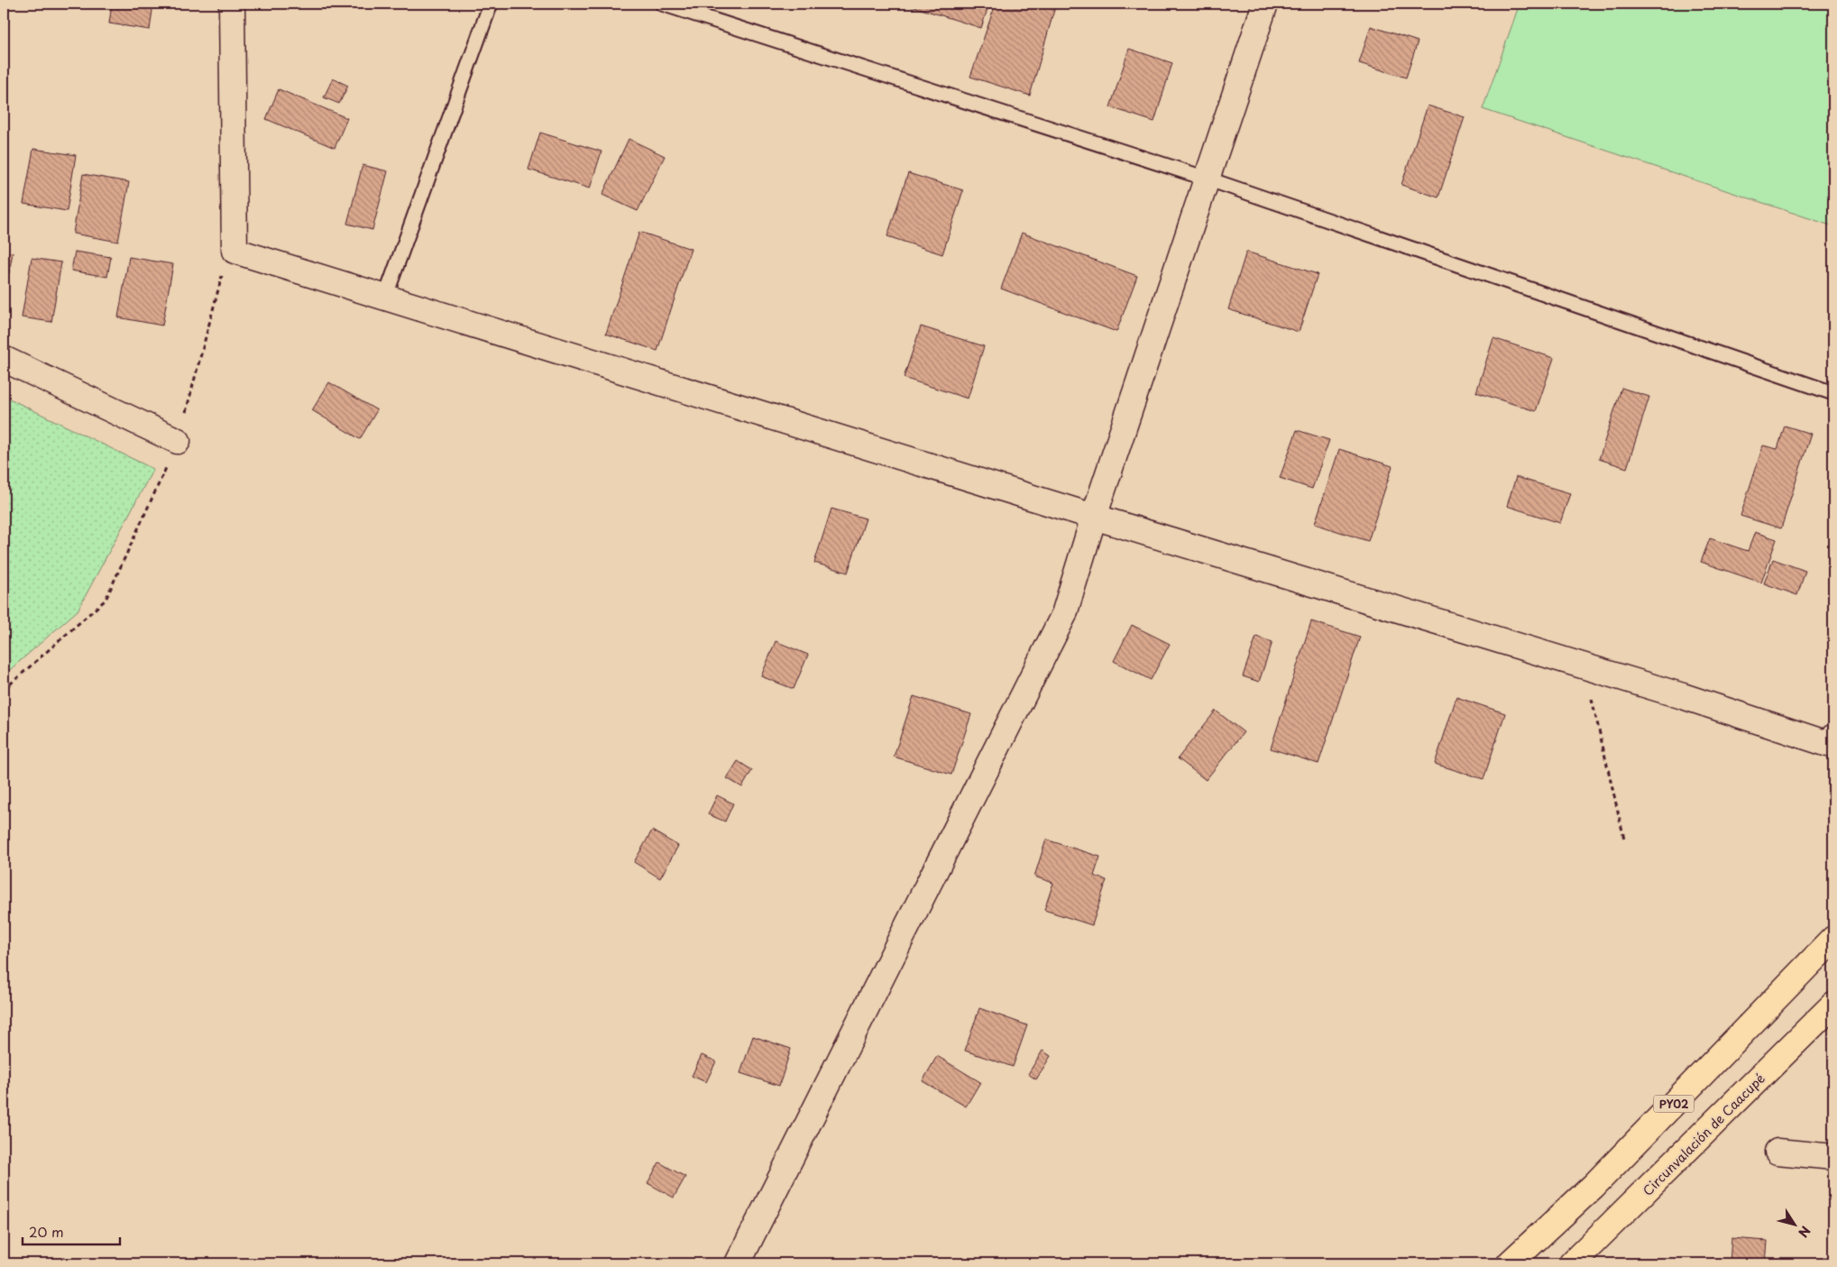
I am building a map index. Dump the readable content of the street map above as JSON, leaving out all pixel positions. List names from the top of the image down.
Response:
{
  "streets": {
    "highway": ["PY02", "Circunvalación de Caacupé"]
  },
  "scale_bar": "20 m",
  "north": "bottom right"
}
